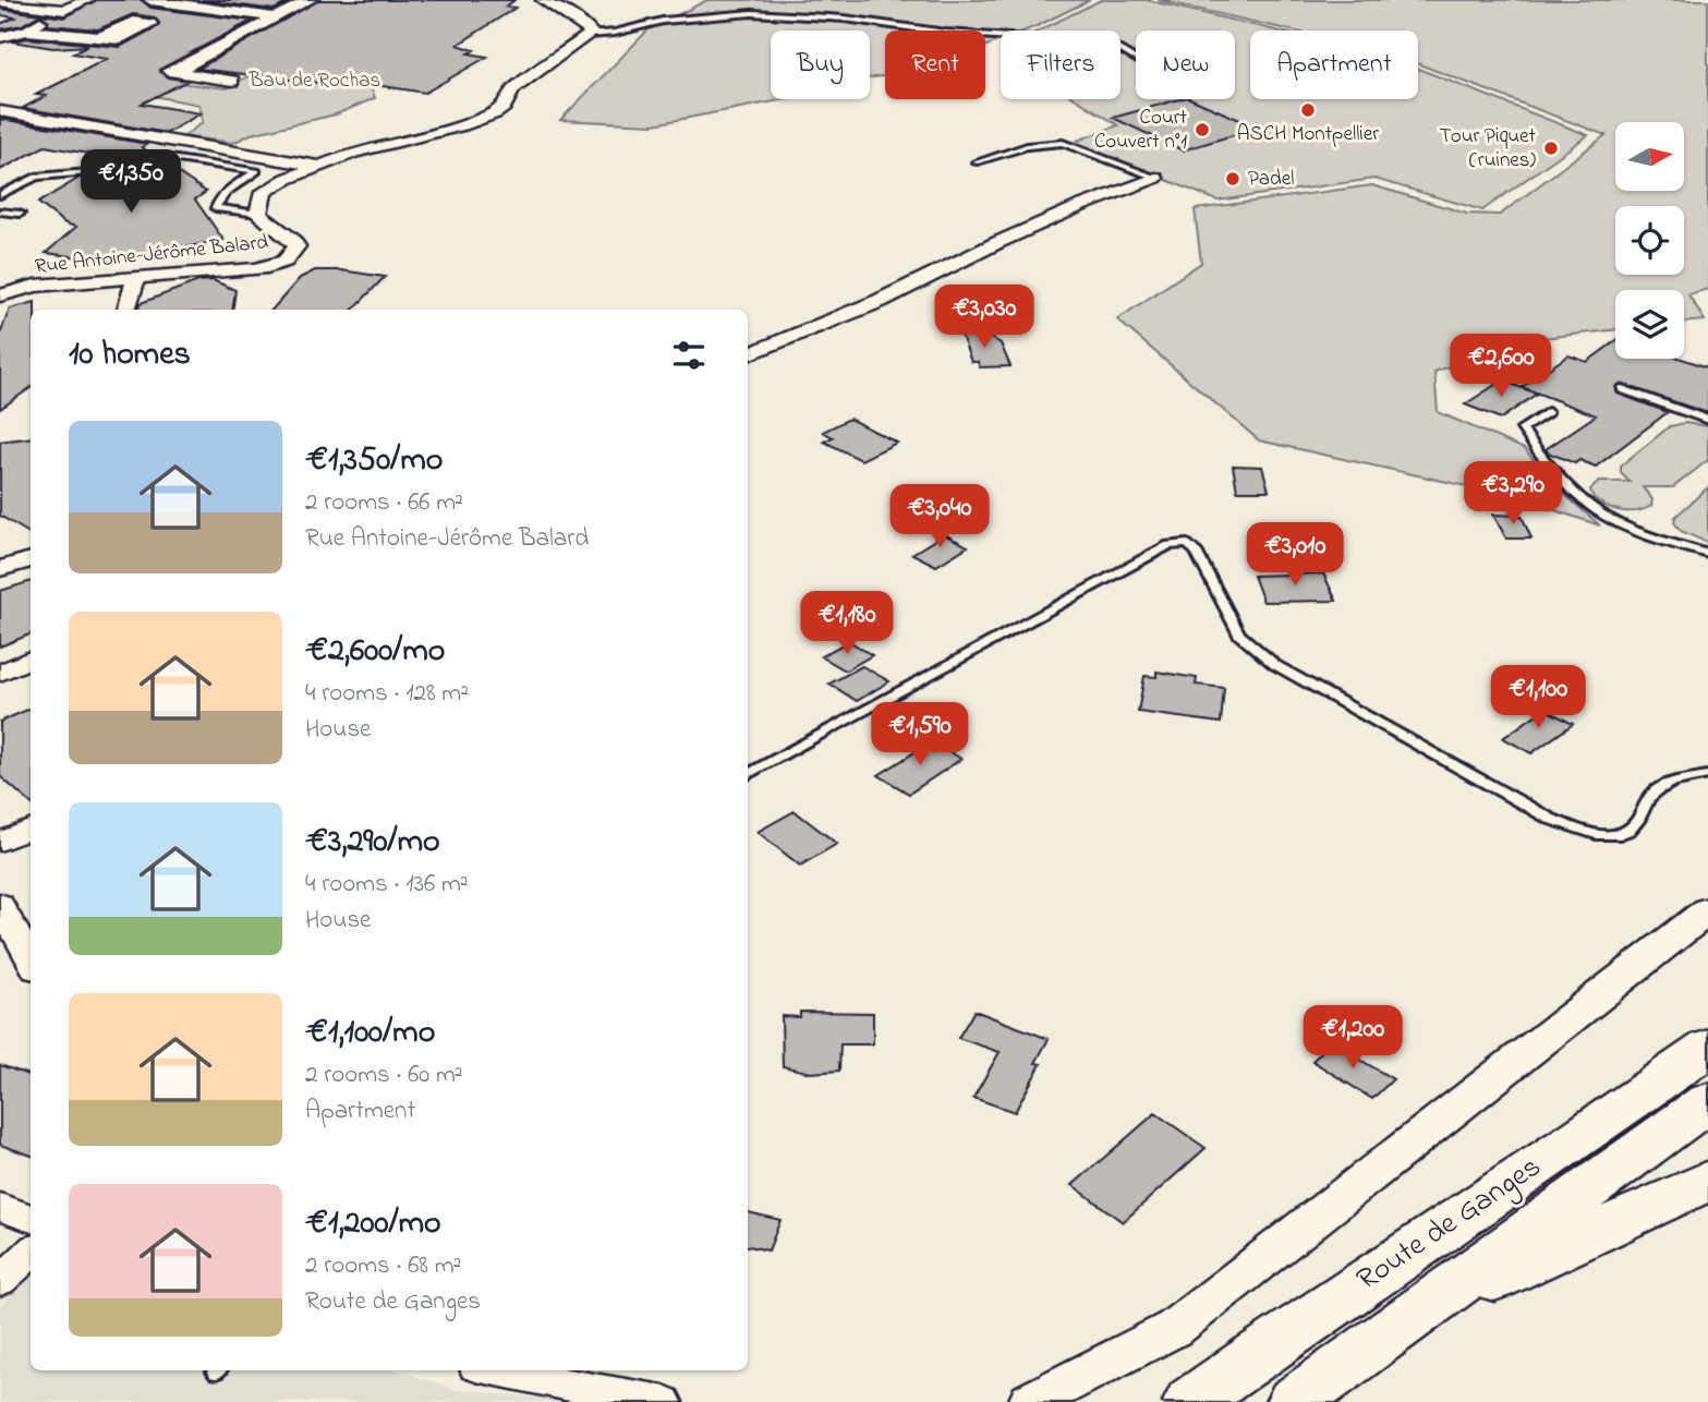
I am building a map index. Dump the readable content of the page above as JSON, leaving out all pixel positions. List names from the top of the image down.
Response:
{
  "streets": {
    "main road": ["Route de Ganges"],
    "street": ["Rue Antoine-Jérôme Balard"]
  },
  "parks": ["Bau de Rochas"],
  "places": [
    "ASCH Montpellier",
    "Court Couvert n°1",
    "Tour Piquet (ruines)",
    "Padel"
  ],
  "north": "right",
  "page": {
    "chip": [
      "Buy",
      "Rent",
      "Filters",
      "New",
      "Apartment"
    ],
    "price": [
      "€1,350",
      "€3,030",
      "€2,600",
      "€3,290",
      "€3,040",
      "€3,010",
      "€1,180",
      "€1,100",
      "€1,590",
      "€1,200"
    ],
    "heading": "10 homes",
    "list": [
      {
        "name": "€1,350/mo",
        "note": "2 rooms · 66 m² · Rue Antoine-Jérôme Balard"
      },
      {
        "name": "€2,600/mo",
        "note": "4 rooms · 128 m² · House"
      },
      {
        "name": "€3,290/mo",
        "note": "4 rooms · 136 m² · House"
      },
      {
        "name": "€1,100/mo",
        "note": "2 rooms · 60 m² · Apartment"
      },
      {
        "name": "€1,200/mo",
        "note": "2 rooms · 68 m² · Route de Ganges"
      }
    ]
  }
}
